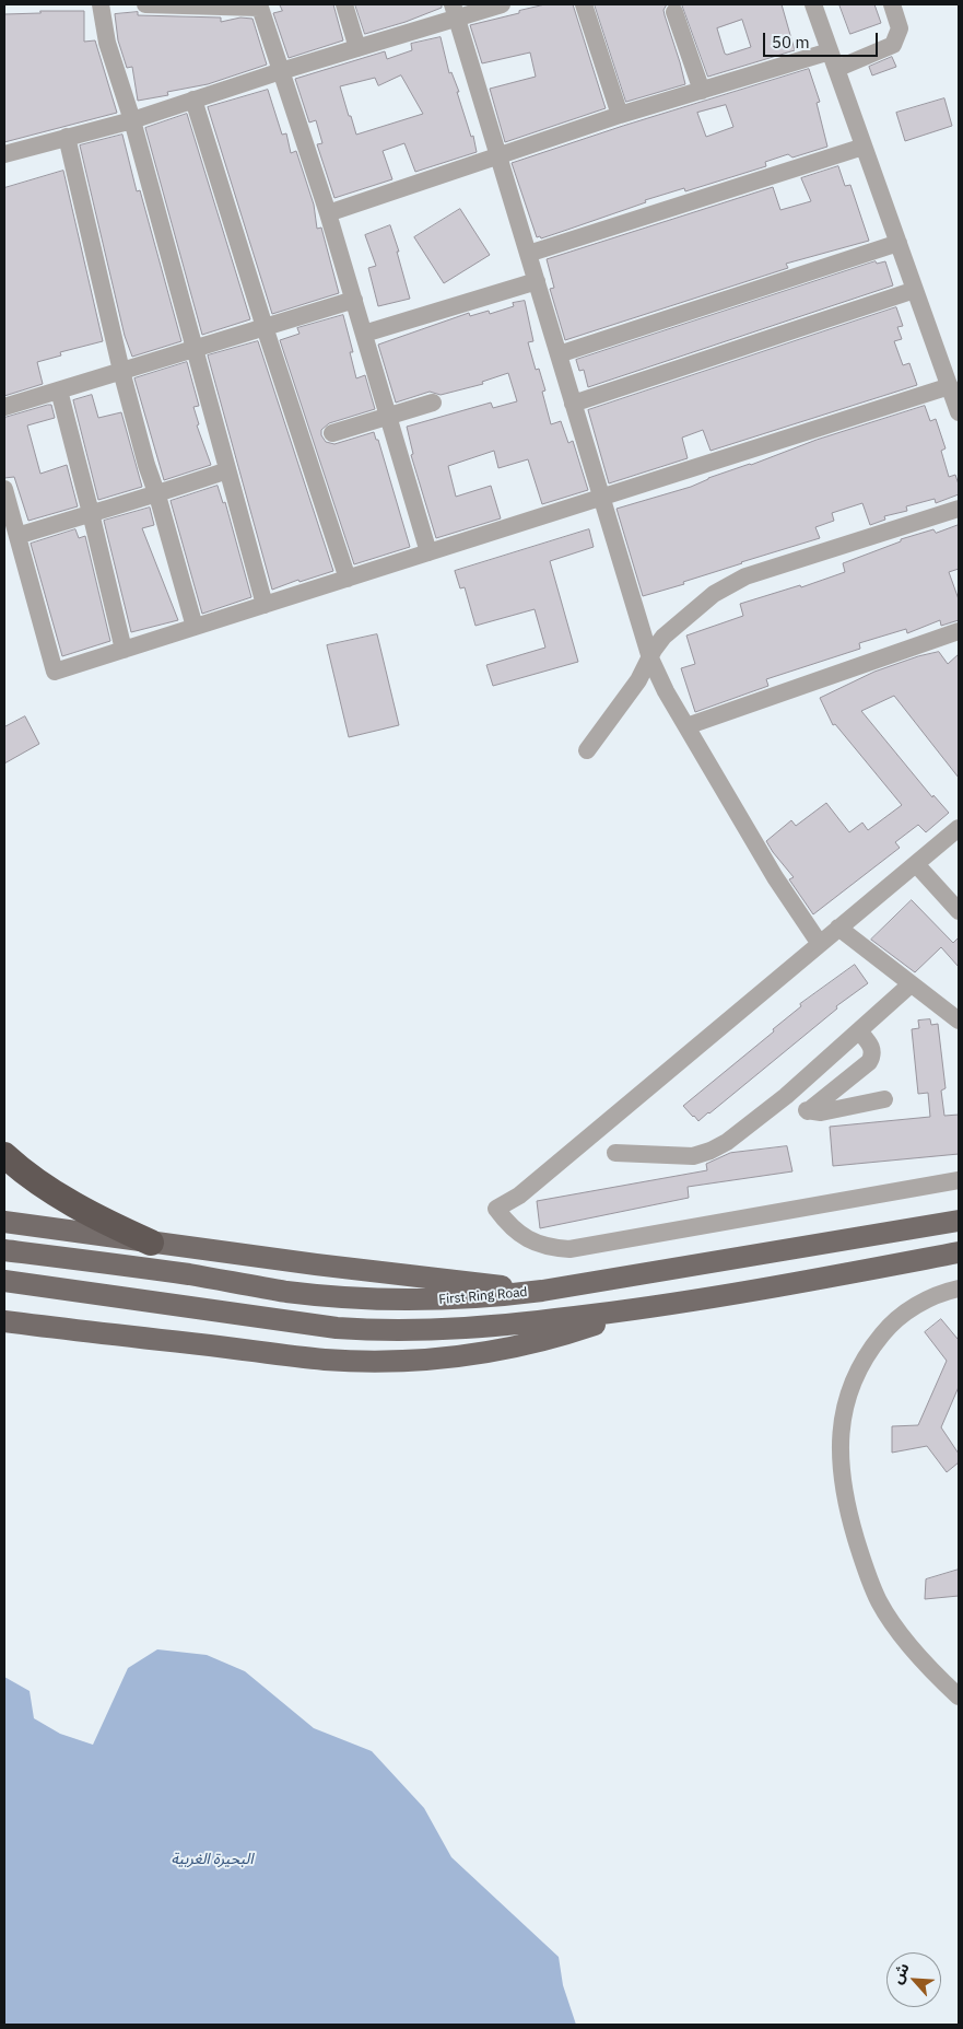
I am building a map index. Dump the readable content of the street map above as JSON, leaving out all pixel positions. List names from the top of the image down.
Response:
{
  "streets": {
    "main road": ["First Ring Road"]
  },
  "water": ["البحيرة الغربية"],
  "scale_bar": "50 m",
  "north": "top left"
}
